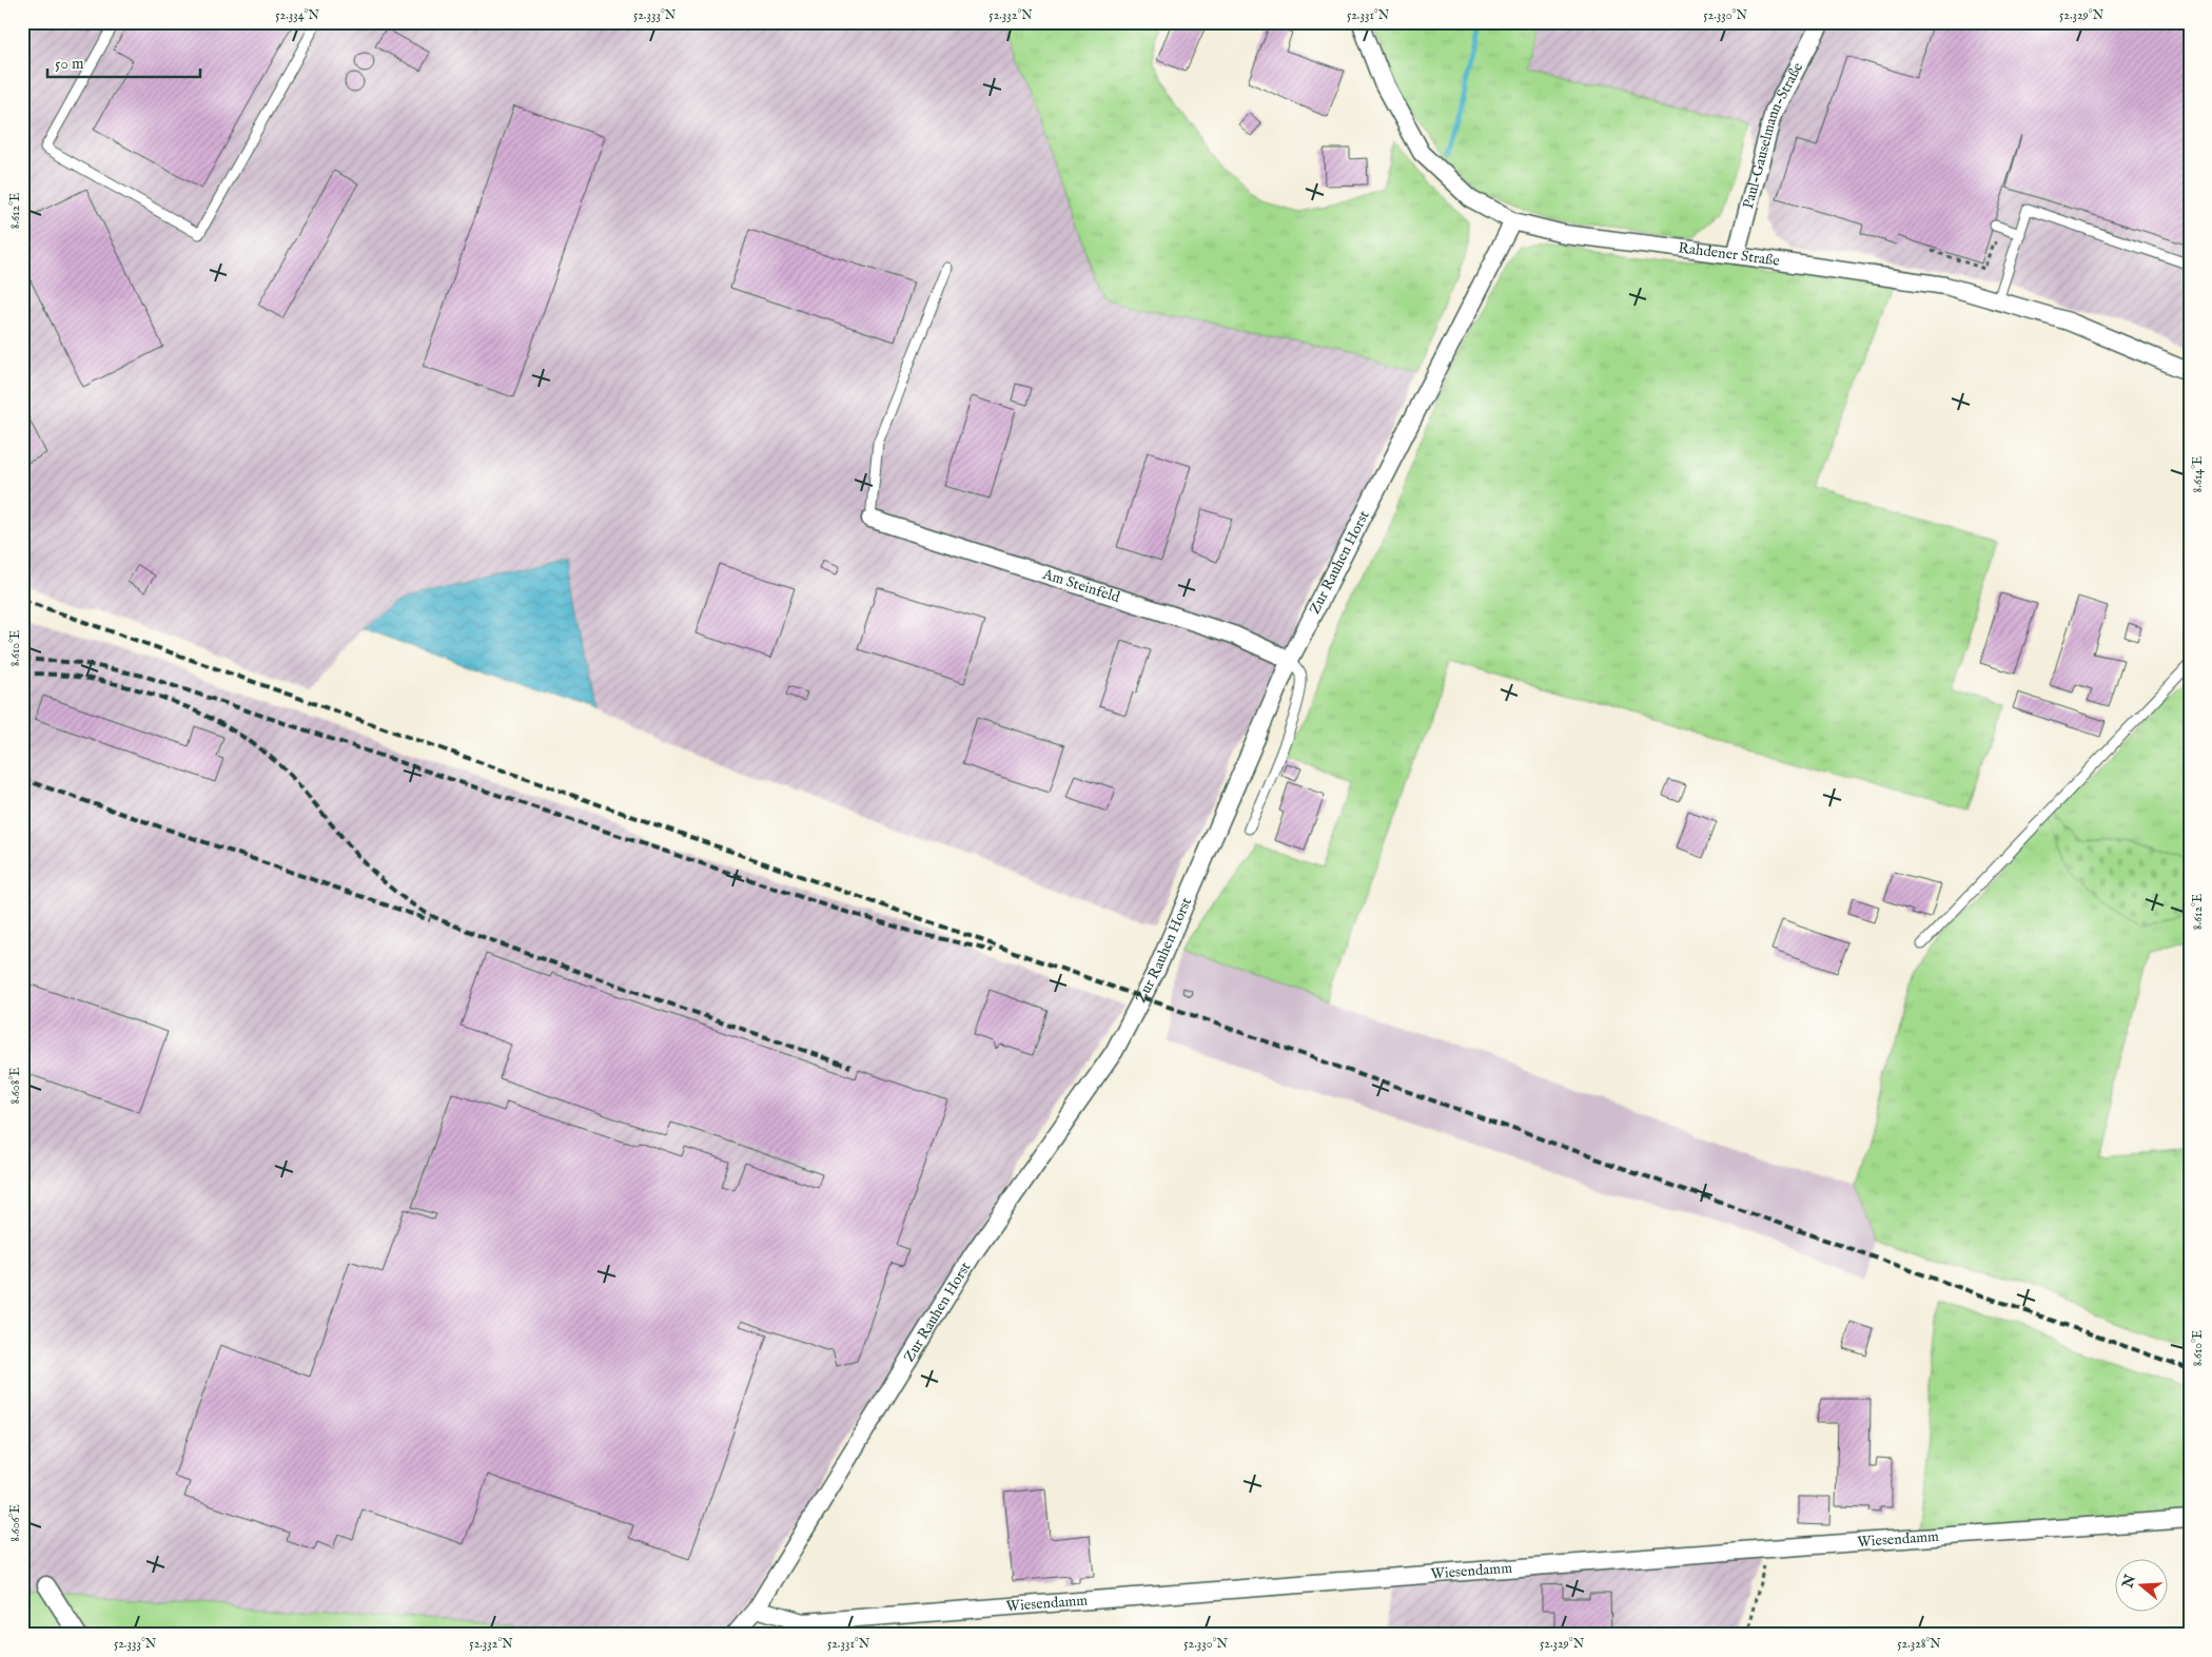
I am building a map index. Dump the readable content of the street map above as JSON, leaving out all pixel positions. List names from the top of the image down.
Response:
{
  "streets": {
    "street": [
      "Paul-Gauselmann-Straße",
      "Rahdener Straße",
      "Zur Rauhen Horst",
      "Am Steinfeld",
      "Wiesendamm"
    ]
  },
  "crossings": [
    ["Paul-Gauselmann-Straße", "Rahdener Straße"],
    ["Rahdener Straße", "Zur Rauhen Horst"],
    ["Zur Rauhen Horst", "Am Steinfeld"],
    ["Zur Rauhen Horst", "Wiesendamm"]
  ],
  "scale_bar": "50 m",
  "north": "left",
  "coordinates": [
    "52.334°N",
    "52.333°N",
    "52.332°N",
    "52.331°N",
    "52.330°N",
    "52.329°N",
    "8.612°E",
    "8.614°E",
    "8.610°E",
    "8.608°E",
    "8.606°E",
    "52.328°N"
  ]
}
